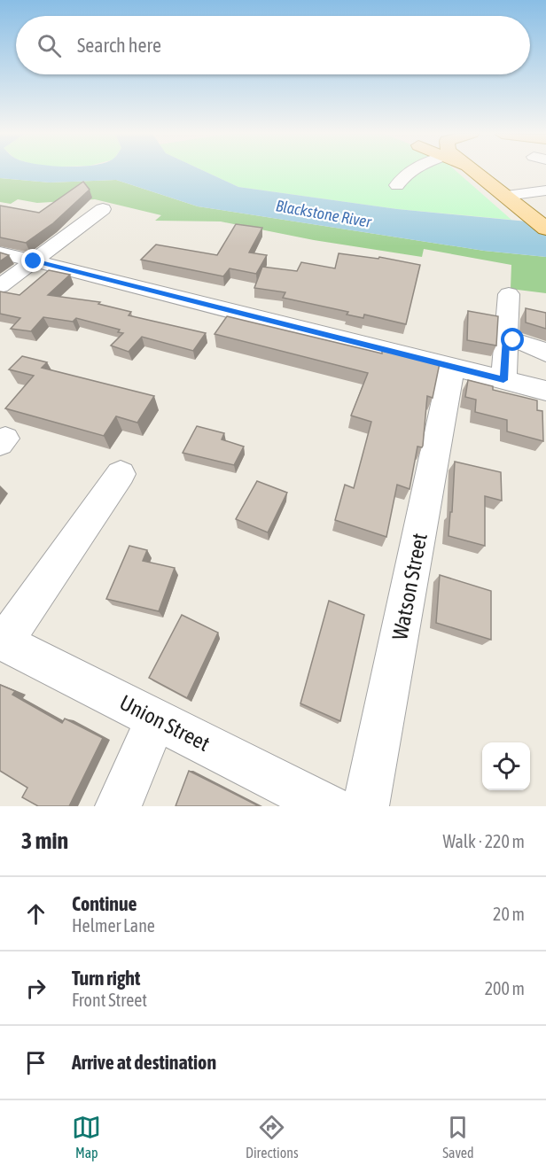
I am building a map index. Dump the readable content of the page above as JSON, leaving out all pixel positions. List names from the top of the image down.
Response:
{
  "streets": {
    "street": ["Watson Street", "Union Street"]
  },
  "water": ["Blackstone River"],
  "page": {
    "search": "Search here",
    "heading": ["3 min", "Walk · 220 m"],
    "list": [
      ["Continue", "Helmer Lane", "20 m"],
      ["Turn right", "Front Street", "200 m"],
      "Arrive at destination"
    ],
    "nav": ["Map", "Directions", "Saved"]
  }
}
